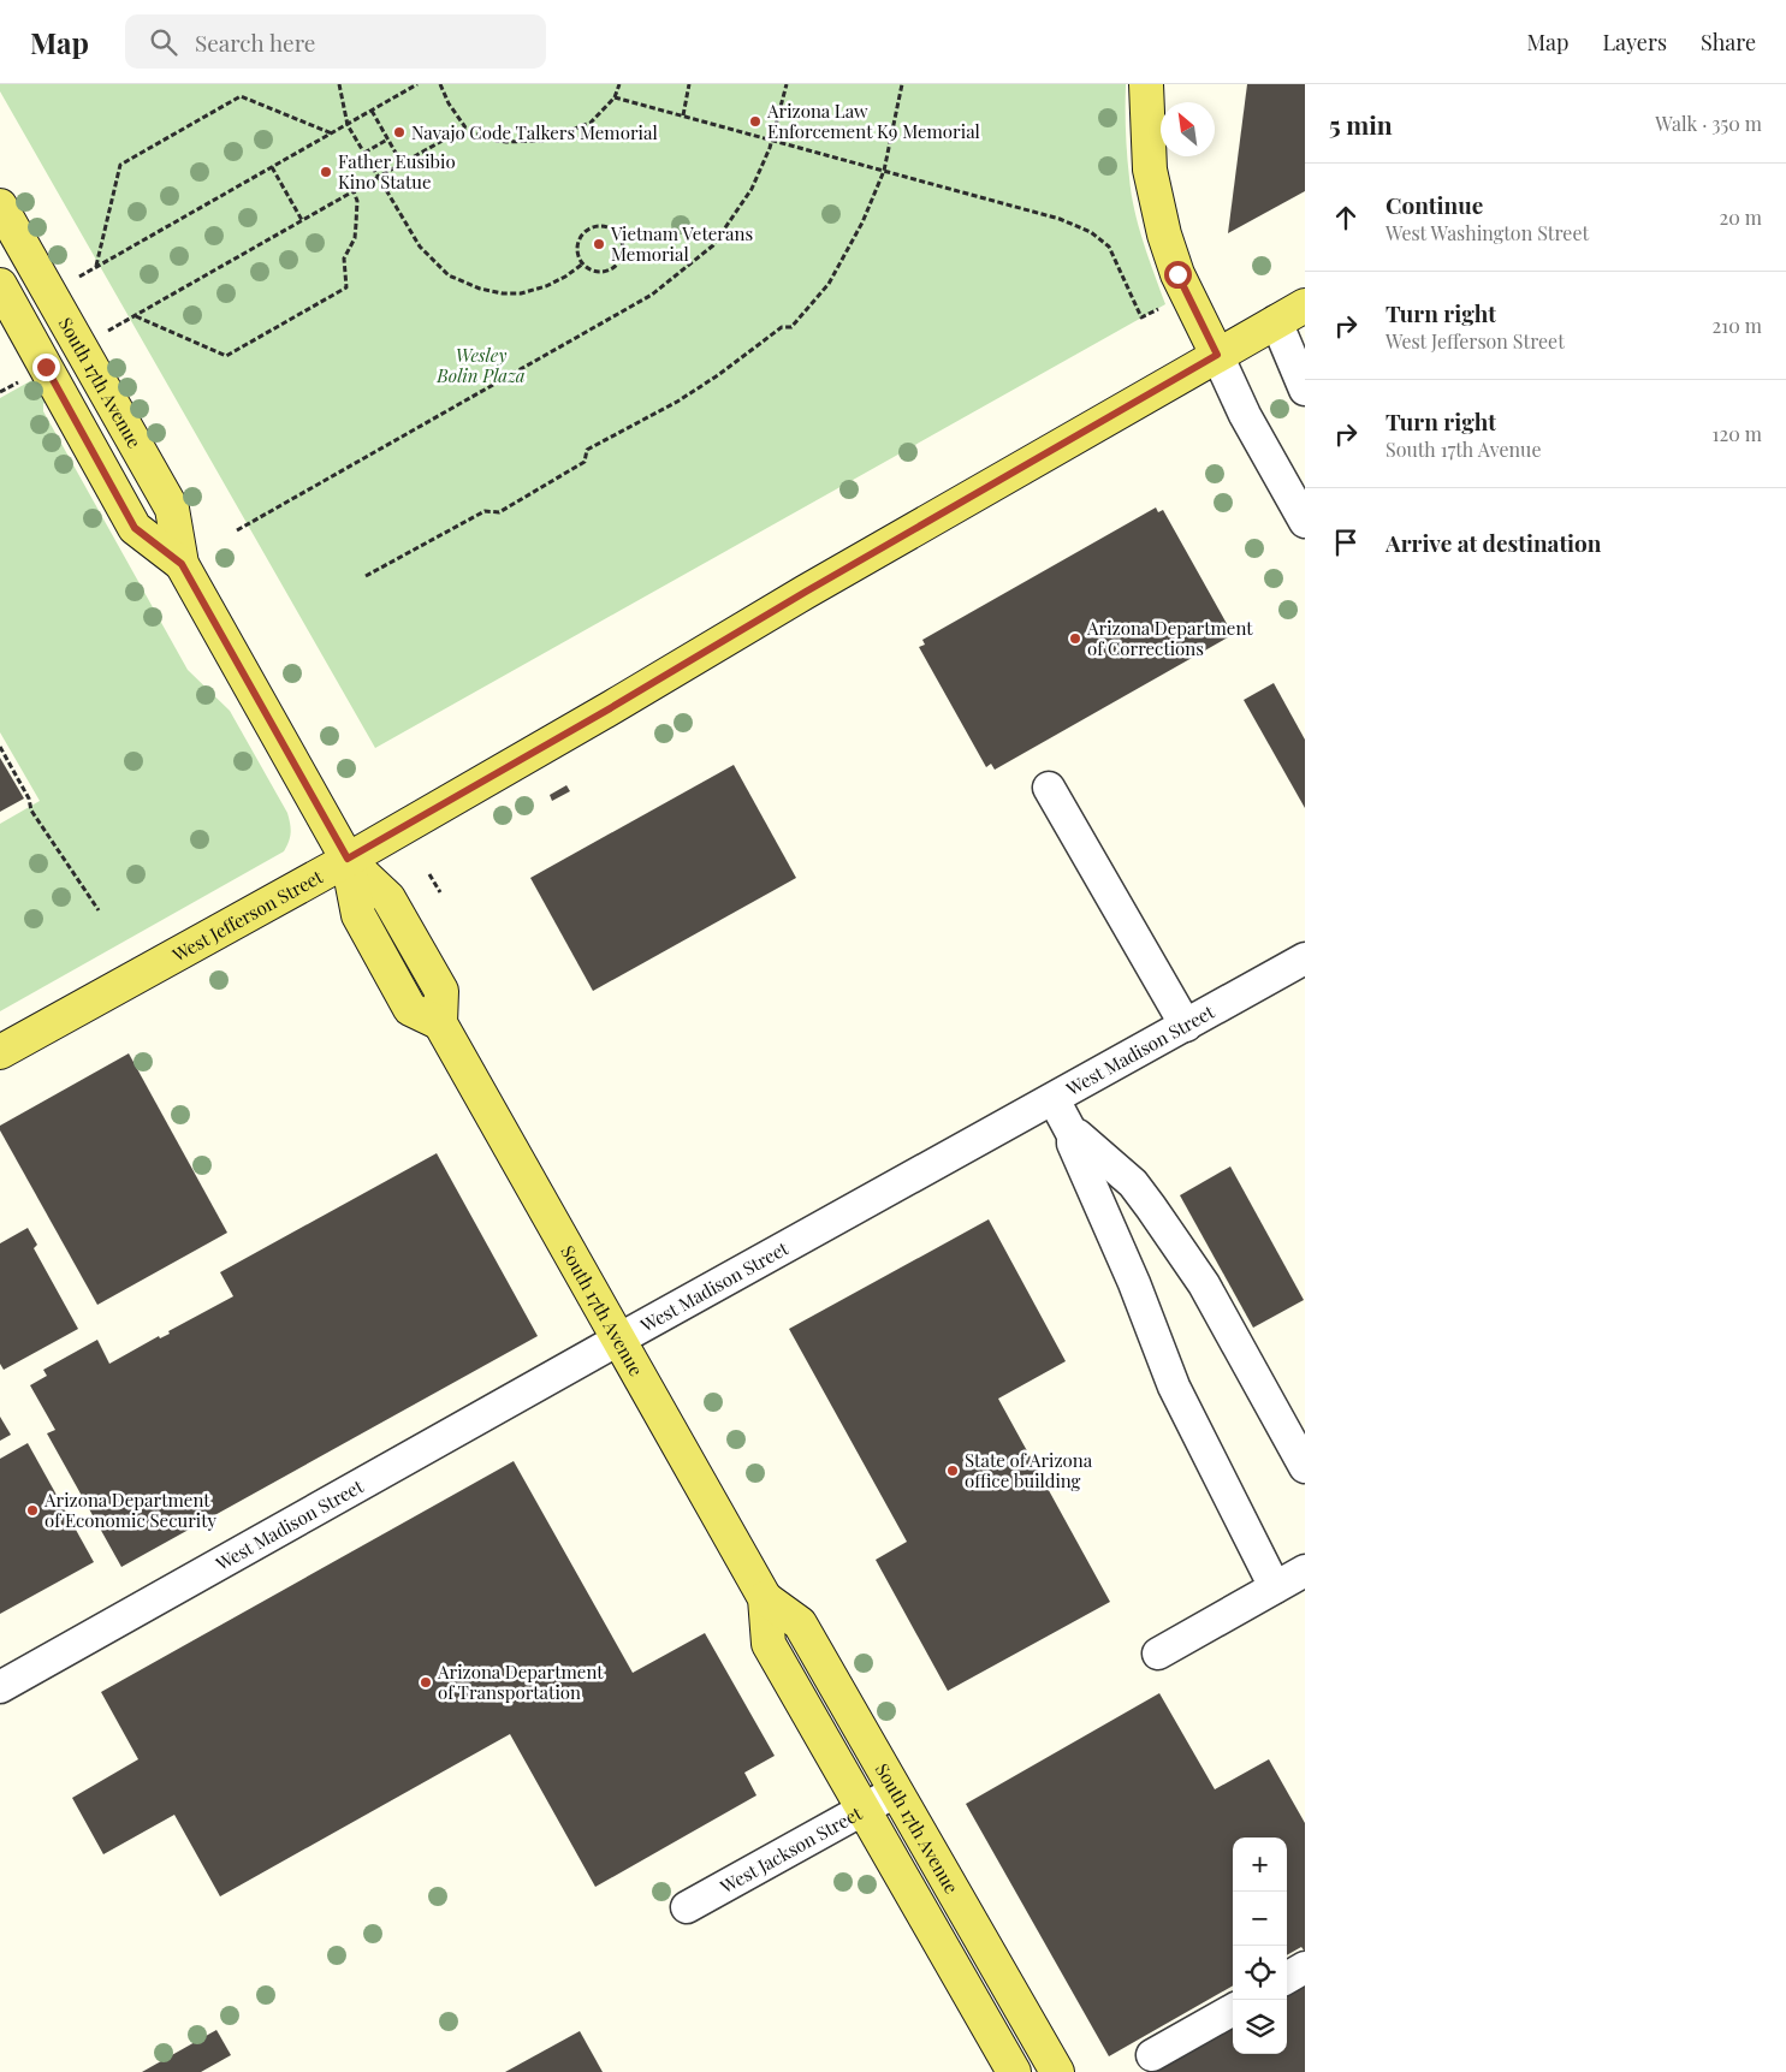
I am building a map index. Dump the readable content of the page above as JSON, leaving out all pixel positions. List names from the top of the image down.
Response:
{
  "streets": {
    "main road": ["South 17th Avenue", "West Jefferson Street"],
    "street": ["West Madison Street", "West Jackson Street"]
  },
  "crossings": [
    ["South 17th Avenue", "West Jefferson Street"],
    ["South 17th Avenue", "West Madison Street"],
    ["South 17th Avenue", "West Jackson Street"]
  ],
  "parks": ["Wesley Bolin Plaza"],
  "places": [
    "Arizona Law Enforcement K9 Memorial",
    "Navajo Code Talkers Memorial",
    "Father Eusibio Kino Statue",
    "Vietnam Veterans Memorial",
    "Arizona Department of Corrections",
    "State of Arizona office building",
    "Arizona Department of Economic Security",
    "Arizona Department of Transportation"
  ],
  "north": "top left",
  "page": {
    "header": "Map",
    "search": "Search here",
    "nav": ["Map", "Layers", "Share"],
    "heading": ["5 min", "Walk · 350 m"],
    "list": [
      ["Continue", "West Washington Street", "20 m"],
      ["Turn right", "West Jefferson Street", "210 m"],
      ["Turn right", "South 17th Avenue", "120 m"],
      "Arrive at destination"
    ],
    "map_buttons": ["+", "−"]
  }
}
